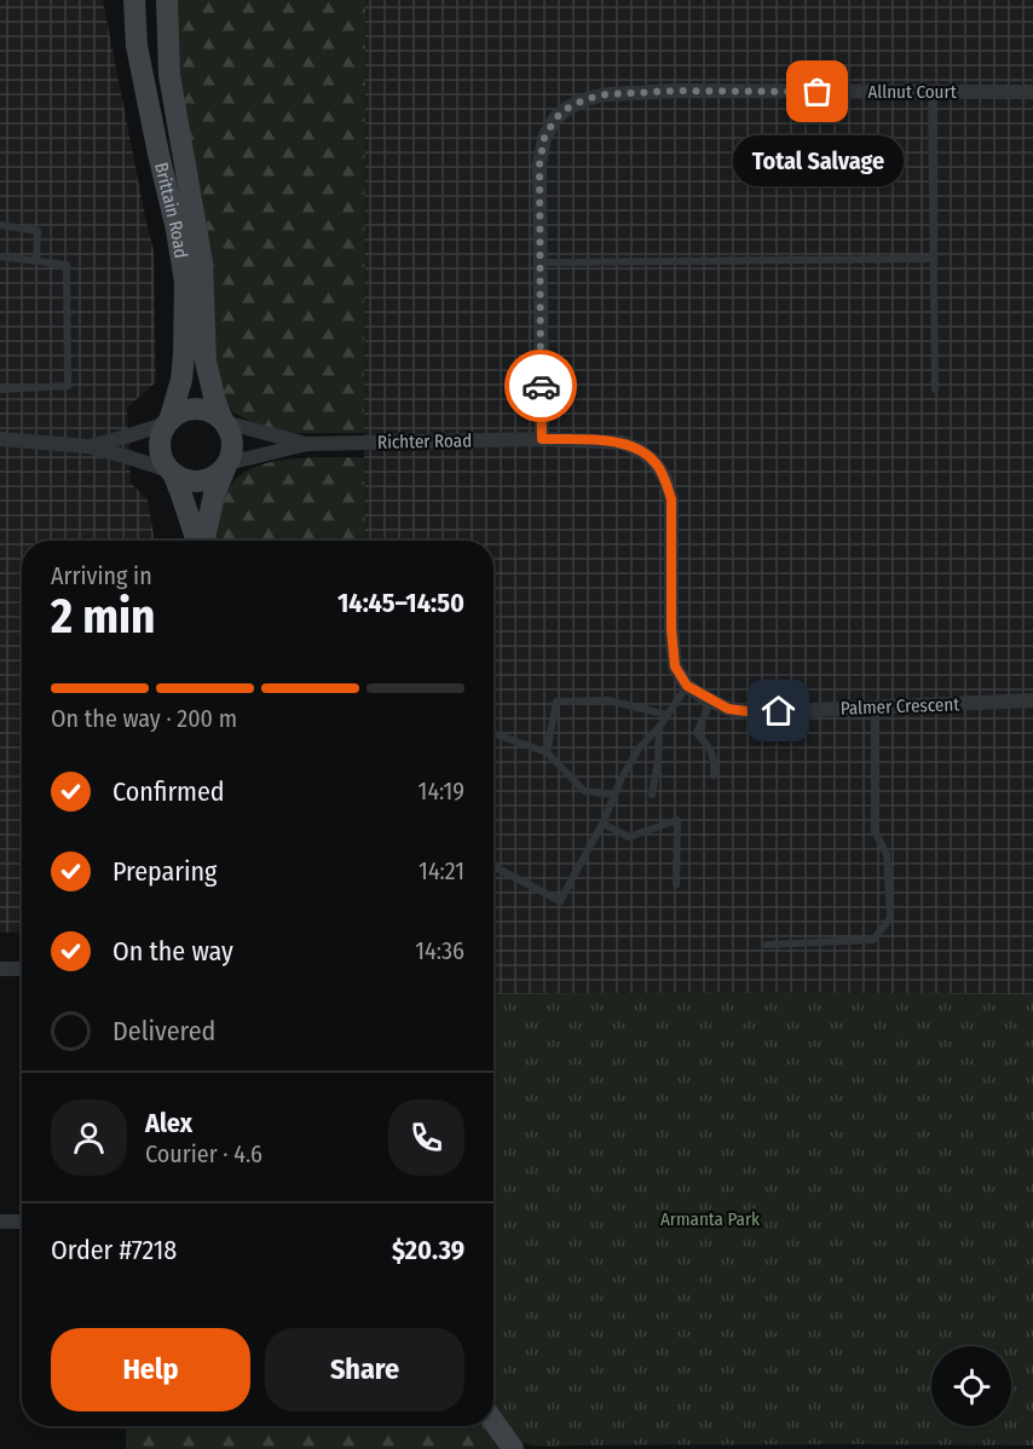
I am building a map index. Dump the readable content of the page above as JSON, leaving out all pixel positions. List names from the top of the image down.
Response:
{
  "streets": {
    "main road": ["Brittain Road"],
    "street": ["Allnut Court", "Richter Road", "Palmer Crescent"]
  },
  "crossings": [
    ["Allnut Court", "Richter Road"],
    ["Brittain Road", "Richter Road"]
  ],
  "parks": ["Armanta Park"],
  "places": ["Total Salvage"],
  "page": {
    "bubble": "Total Salvage",
    "heading": ["2 min", "Arriving in", "14:45–14:50"],
    "panel": [
      "Alex",
      "Courier · 4.6",
      "Order #7218",
      "$20.39"
    ],
    "bar": "On the way · 200 m",
    "list": [
      ["Confirmed", "14:19"],
      ["Preparing", "14:21"],
      ["On the way", "14:36"],
      "Delivered"
    ],
    "buttons": ["Help", "Share"]
  }
}
